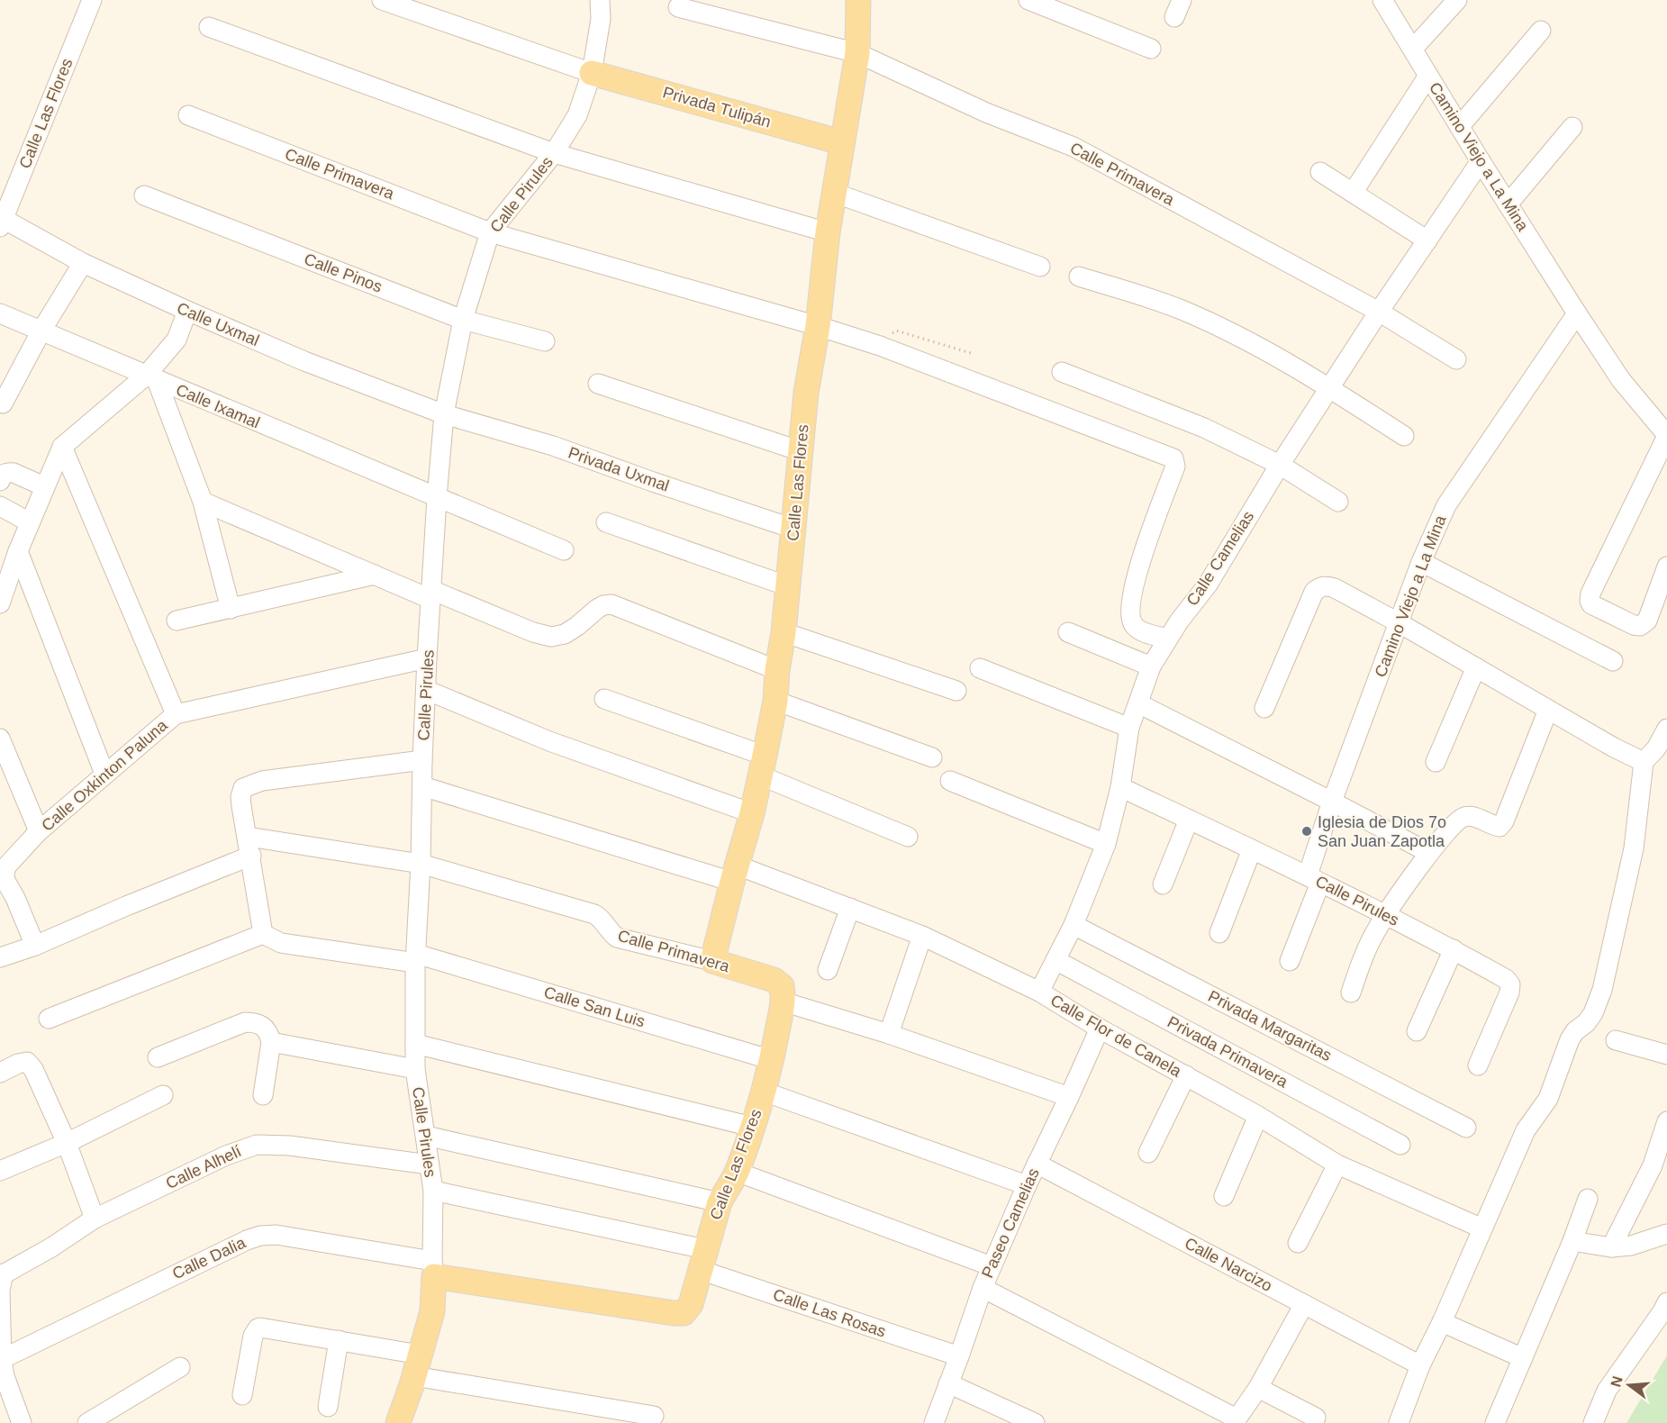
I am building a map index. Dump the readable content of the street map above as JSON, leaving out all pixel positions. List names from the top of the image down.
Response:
{
  "streets": {
    "main road": [
      "Privada Tulipán",
      "Calle Las Flores",
      "Calle Primavera",
      "Calle Pirules"
    ],
    "street": [
      "Camino Viejo a La Mina",
      "Calle Pinos",
      "Calle Uxmal",
      "Calle Ixamal",
      "Privada Uxmal",
      "Calle Camelias",
      "Calle Oxkinton Paluna",
      "Calle San Luis",
      "Privada Margaritas",
      "Calle Flor de Canela",
      "Privada Primavera",
      "Calle Alhelí",
      "Paseo Camelias",
      "Calle Dalia",
      "Calle Narcizo",
      "Calle Las Rosas"
    ]
  },
  "crossings": [
    ["Privada Tulipán", "Calle Las Flores"],
    ["Privada Tulipán", "Calle Pirules"],
    ["Calle Las Flores", "Calle Primavera"],
    ["Calle Las Flores", "Calle Pirules"],
    ["Calle Las Flores", "Calle Uxmal"],
    ["Calle Las Flores", "Privada Uxmal"],
    ["Calle Las Flores", "Calle San Luis"],
    ["Calle Las Flores", "Calle Flor de Canela"],
    ["Calle Las Flores", "Calle Dalia"],
    ["Calle Las Flores", "Calle Las Rosas"],
    ["Camino Viejo a La Mina", "Calle Pirules"],
    ["Camino Viejo a La Mina", "Calle Camelias"],
    ["Calle Primavera", "Calle Pirules"],
    ["Calle Primavera", "Calle Camelias"],
    ["Calle Pirules", "Calle Pinos"],
    ["Calle Pirules", "Calle Uxmal"],
    ["Calle Pirules", "Calle Ixamal"],
    ["Calle Pirules", "Privada Uxmal"],
    ["Calle Pirules", "Calle Camelias"],
    ["Calle Pirules", "Calle Oxkinton Paluna"],
    ["Calle Pirules", "Calle San Luis"],
    ["Calle Pirules", "Calle Flor de Canela"],
    ["Calle Pirules", "Calle Alhelí"],
    ["Calle Pirules", "Calle Dalia"],
    ["Calle Pirules", "Calle Las Rosas"],
    ["Calle Uxmal", "Privada Uxmal"],
    ["Calle Camelias", "Privada Margaritas"],
    ["Calle Camelias", "Calle Flor de Canela"],
    ["Calle Camelias", "Privada Primavera"],
    ["Calle Flor de Canela", "Paseo Camelias"],
    ["Paseo Camelias", "Calle Narcizo"],
    ["Paseo Camelias", "Calle Las Rosas"]
  ],
  "places": ["Iglesia de Dios 7o San Juan Zapotla"],
  "north": "left"
}
